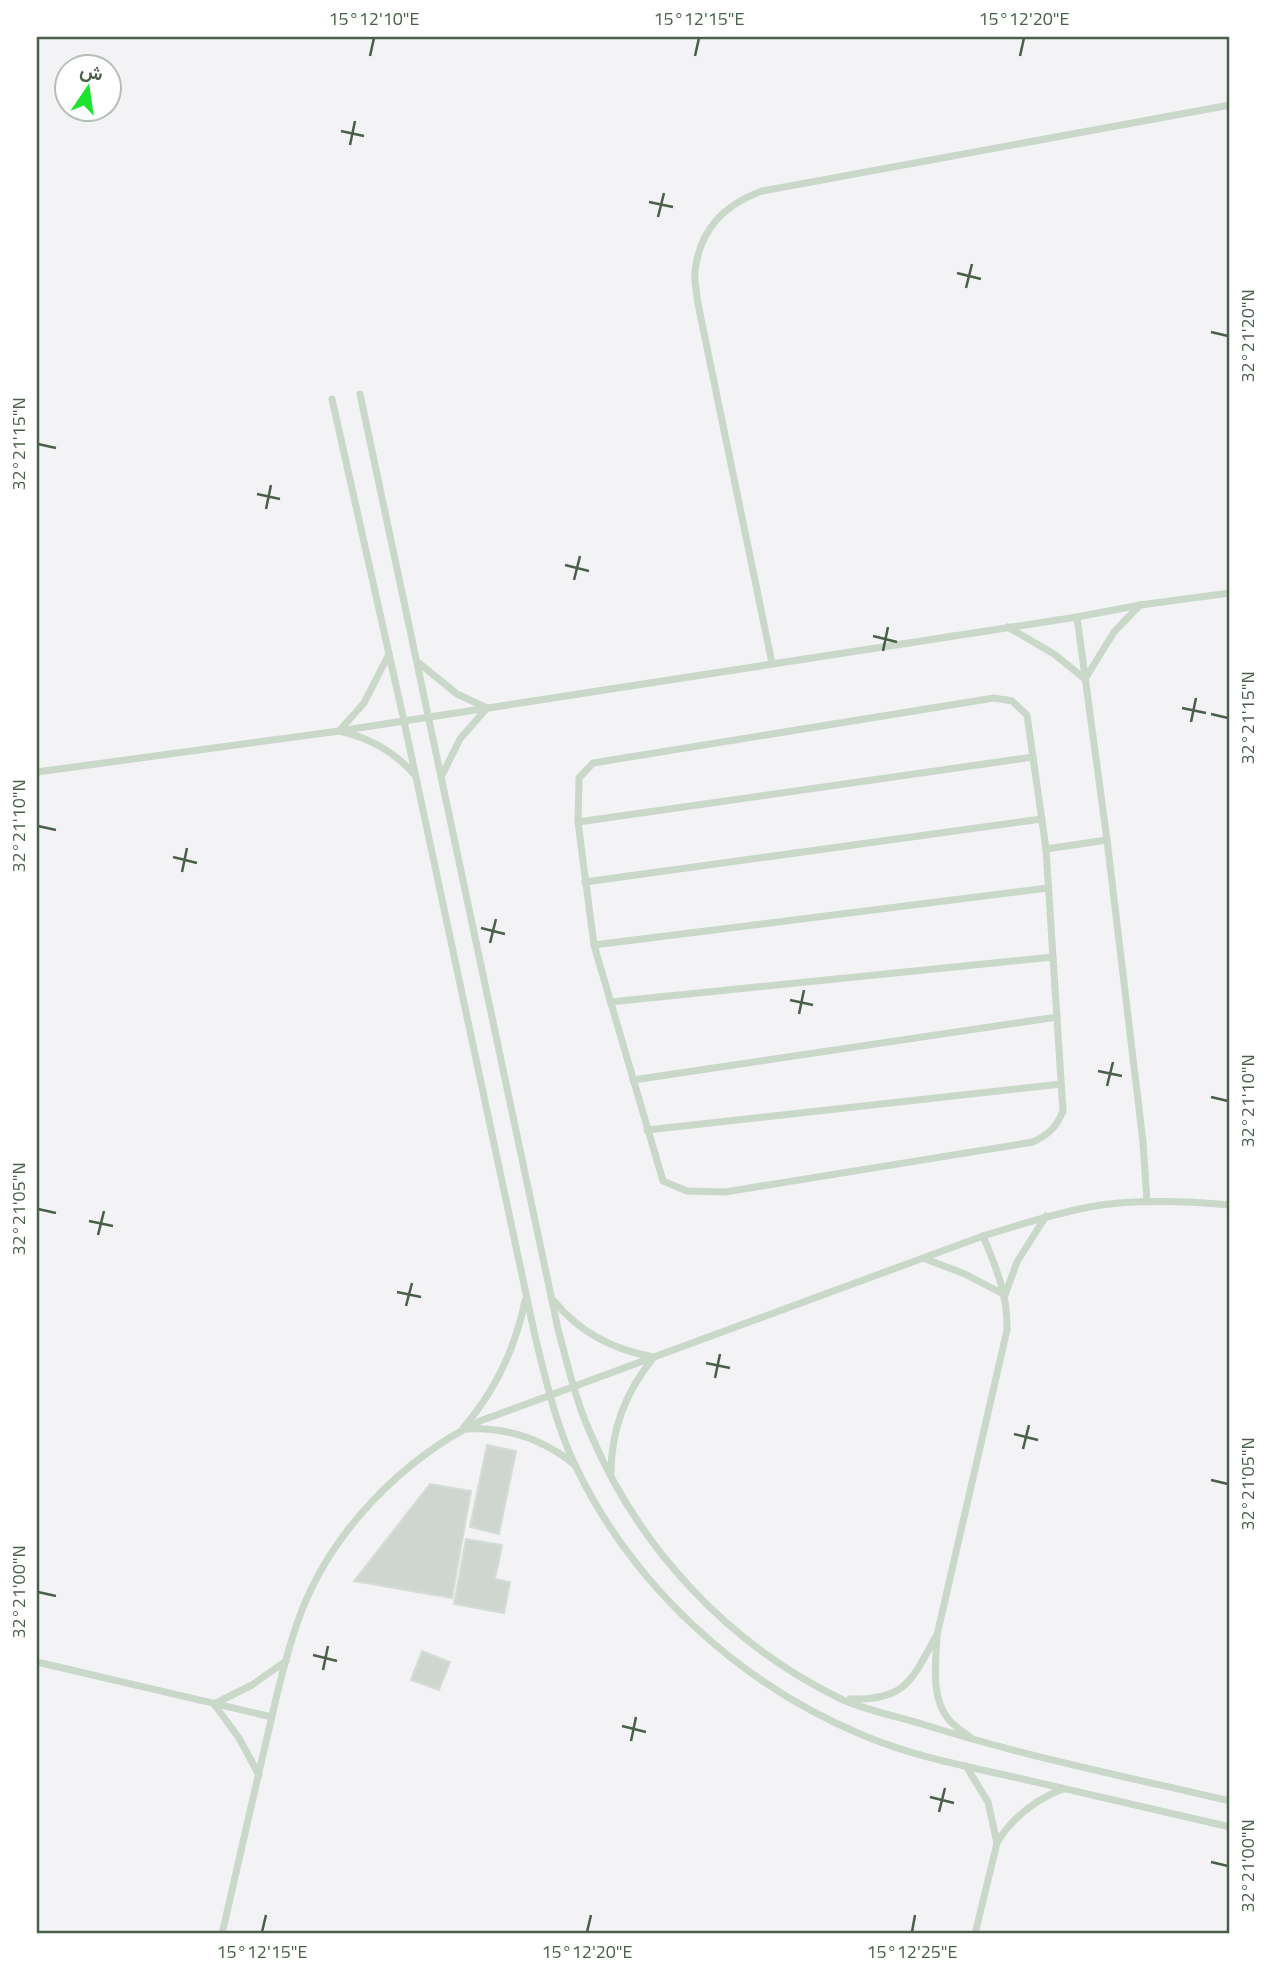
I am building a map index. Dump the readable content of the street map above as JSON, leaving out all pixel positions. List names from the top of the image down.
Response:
{
  "north": "top",
  "coordinates": [
    "15°12'10\"E",
    "15°12'15\"E",
    "15°12'20\"E",
    "32°21'20\"N",
    "32°21'15\"N",
    "32°21'10\"N",
    "32°21'05\"N",
    "32°21'00\"N",
    "15°12'25\"E"
  ]
}
